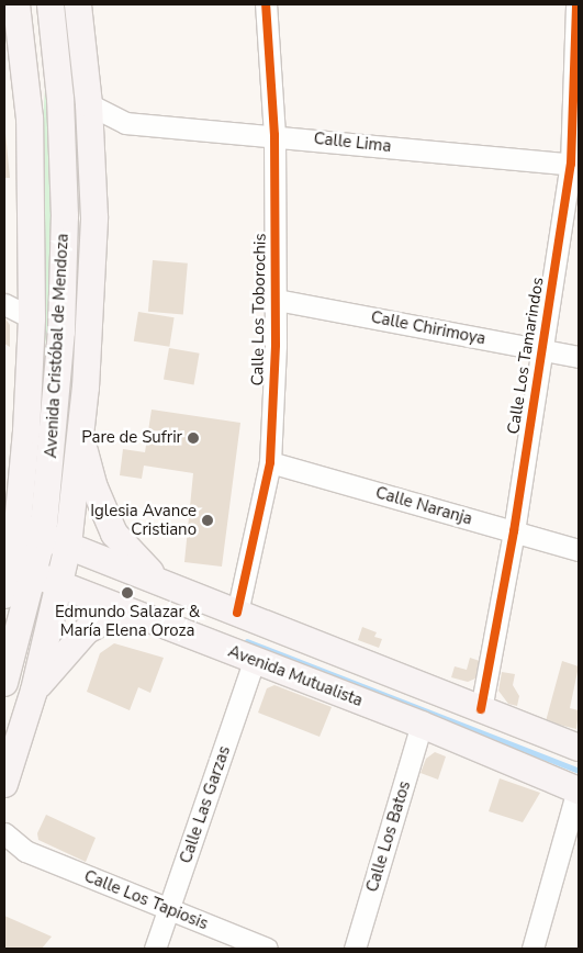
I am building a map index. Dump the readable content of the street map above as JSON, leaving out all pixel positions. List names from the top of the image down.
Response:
{
  "streets": {
    "main road": ["Avenida Cristóbal de Mendoza", "Avenida Mutualista"],
    "street": [
      "Calle Lima",
      "Calle Los Toborochis",
      "Calle Chirimoya",
      "Calle Los Tamarindos",
      "Calle Naranja",
      "Calle Las Garzas",
      "Calle Los Batos",
      "Calle Los Tapiosis"
    ]
  },
  "crossings": [
    ["Calle Lima", "Calle Los Toborochis"],
    ["Calle Lima", "Avenida Cristóbal de Mendoza"],
    ["Calle Lima", "Calle Los Tamarindos"],
    ["Calle Los Toborochis", "Calle Chirimoya"],
    ["Calle Los Toborochis", "Calle Naranja"],
    ["Calle Los Toborochis", "Avenida Mutualista"],
    ["Calle Chirimoya", "Calle Los Tamarindos"],
    ["Avenida Cristóbal de Mendoza", "Avenida Mutualista"],
    ["Calle Los Tamarindos", "Calle Naranja"],
    ["Calle Los Tamarindos", "Avenida Mutualista"],
    ["Avenida Mutualista", "Calle Las Garzas"],
    ["Avenida Mutualista", "Calle Los Batos"],
    ["Calle Las Garzas", "Calle Los Tapiosis"]
  ],
  "places": ["Pare de Sufrir", "Iglesia Avance Cristiano", "Edmundo Salazar & María Elena Oroza"]
}
